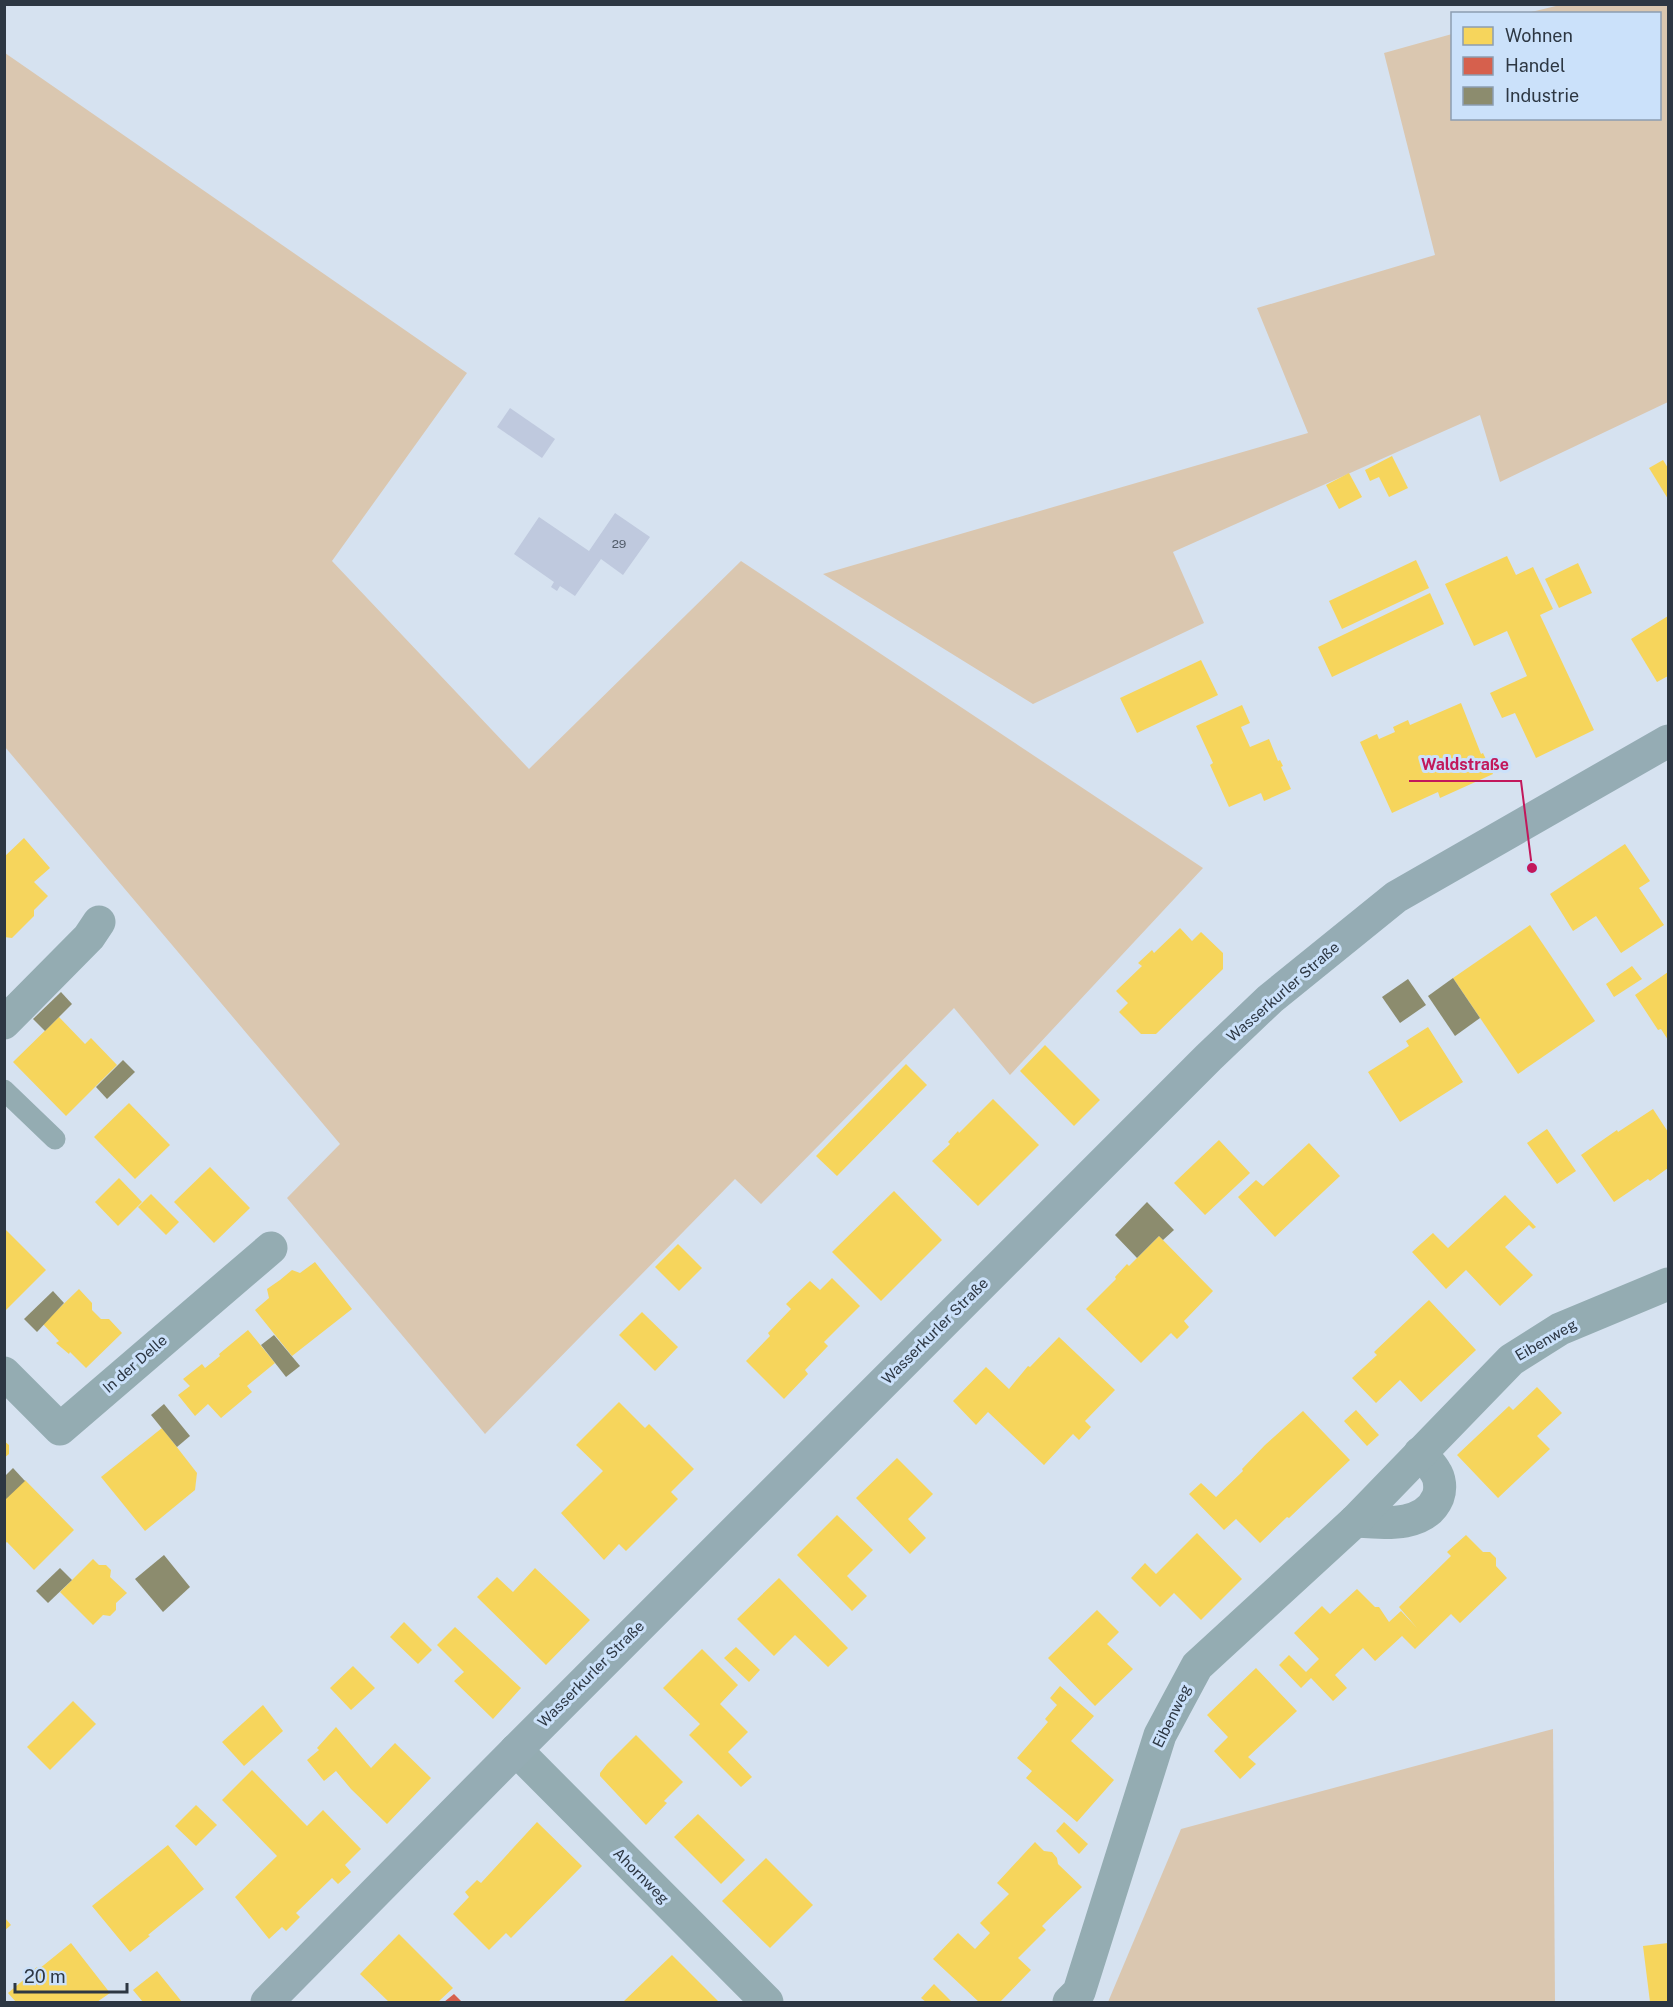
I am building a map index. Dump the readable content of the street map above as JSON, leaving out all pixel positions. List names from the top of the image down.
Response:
{
  "streets": {
    "main road": ["Wasserkurler Straße"],
    "street": ["Eibenweg", "In der Delle", "Ahornweg"]
  },
  "crossings": [
    ["Wasserkurler Straße", "Ahornweg"]
  ],
  "places": ["Waldstraße"],
  "house_numbers": ["29"],
  "legend": ["Wohnen", "Handel", "Industrie"],
  "scale_bar": "20 m"
}
